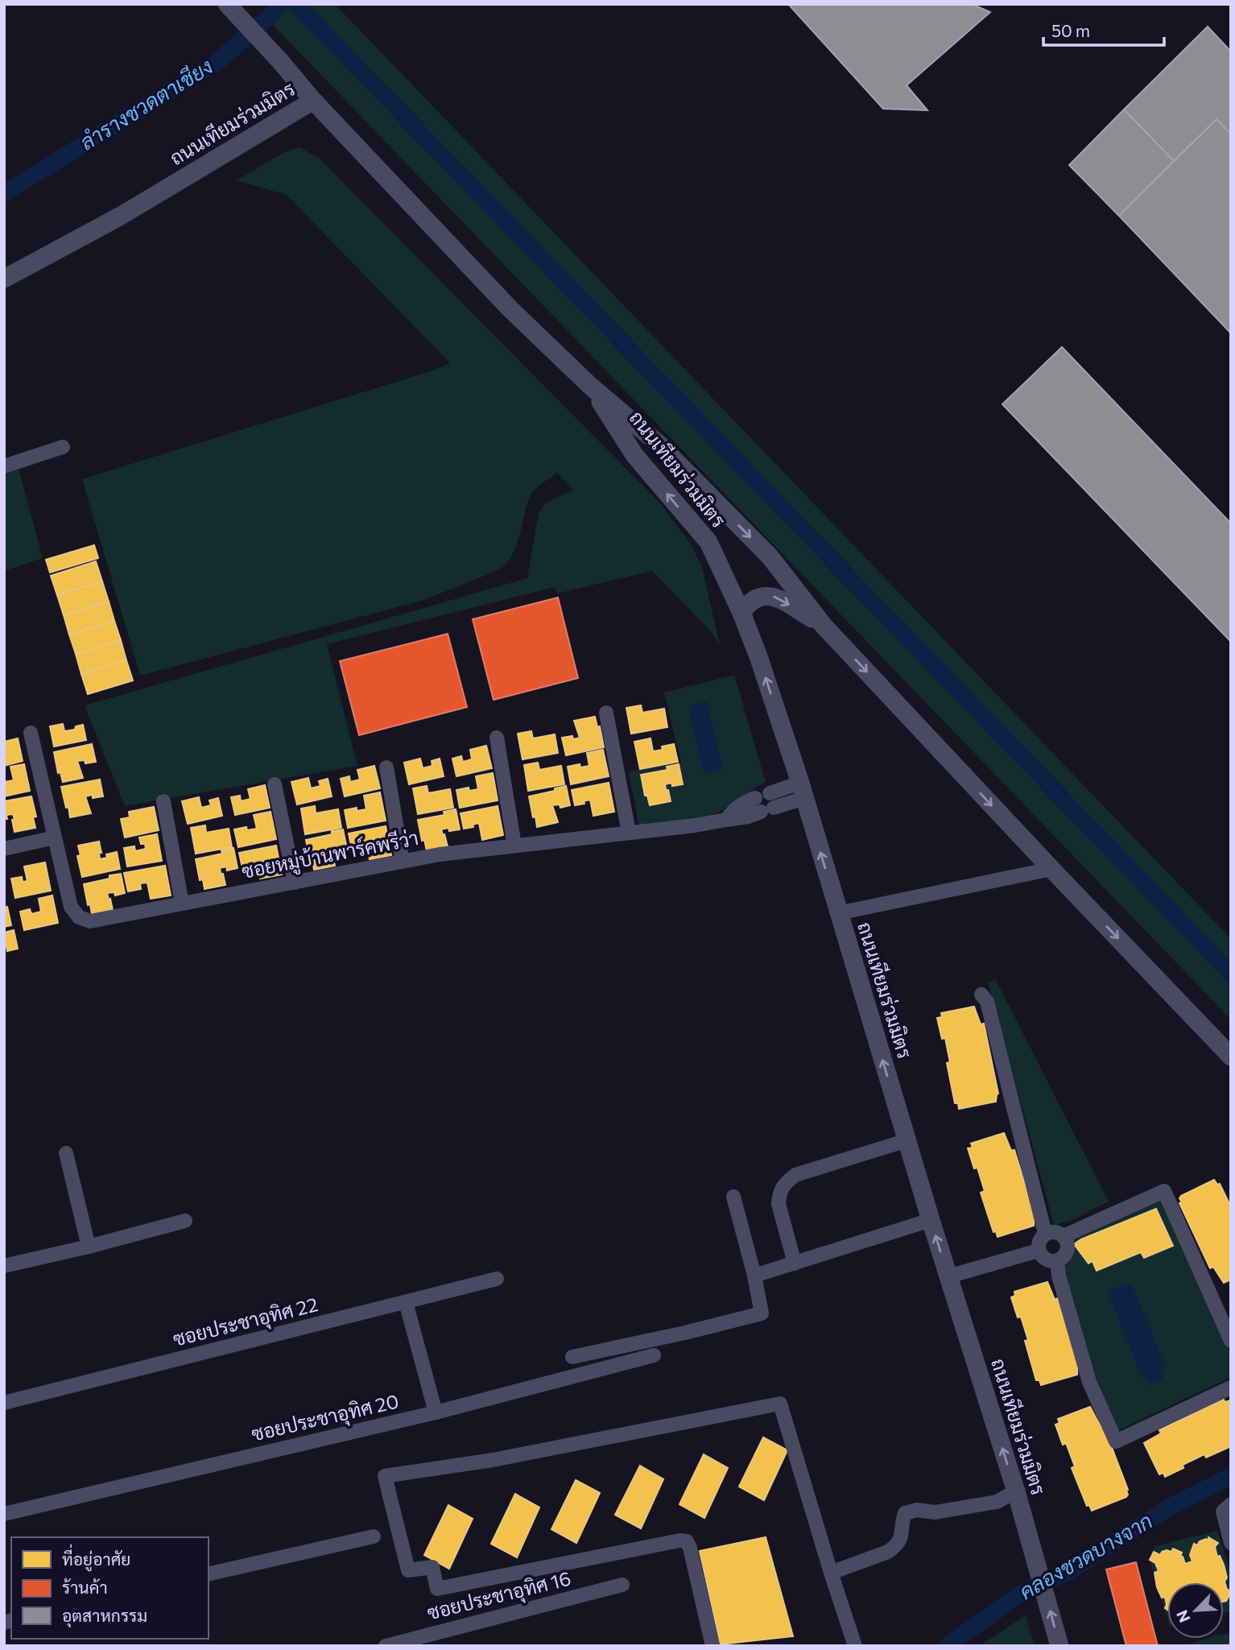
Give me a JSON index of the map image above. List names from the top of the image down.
{
  "streets": {
    "street": [
      "ถนนเทียมร่วมมิตร",
      "ซอยหมู่บ้านพาร์คพรีว่า",
      "ซอยประชาอุทิศ 22",
      "ซอยประชาอุทิศ 20",
      "ซอยประชาอุทิศ 16"
    ]
  },
  "crossings": [
    ["ถนนเทียมร่วมมิตร", "ซอยหมู่บ้านพาร์คพรีว่า"]
  ],
  "water": ["ลำรางชวดตาเชียง", "คลองชวดบางจาก"],
  "legend": ["ที่อยู่อาศัย", "ร้านค้า", "อุตสาหกรรม"],
  "scale_bar": "50 m",
  "north": "bottom left"
}
